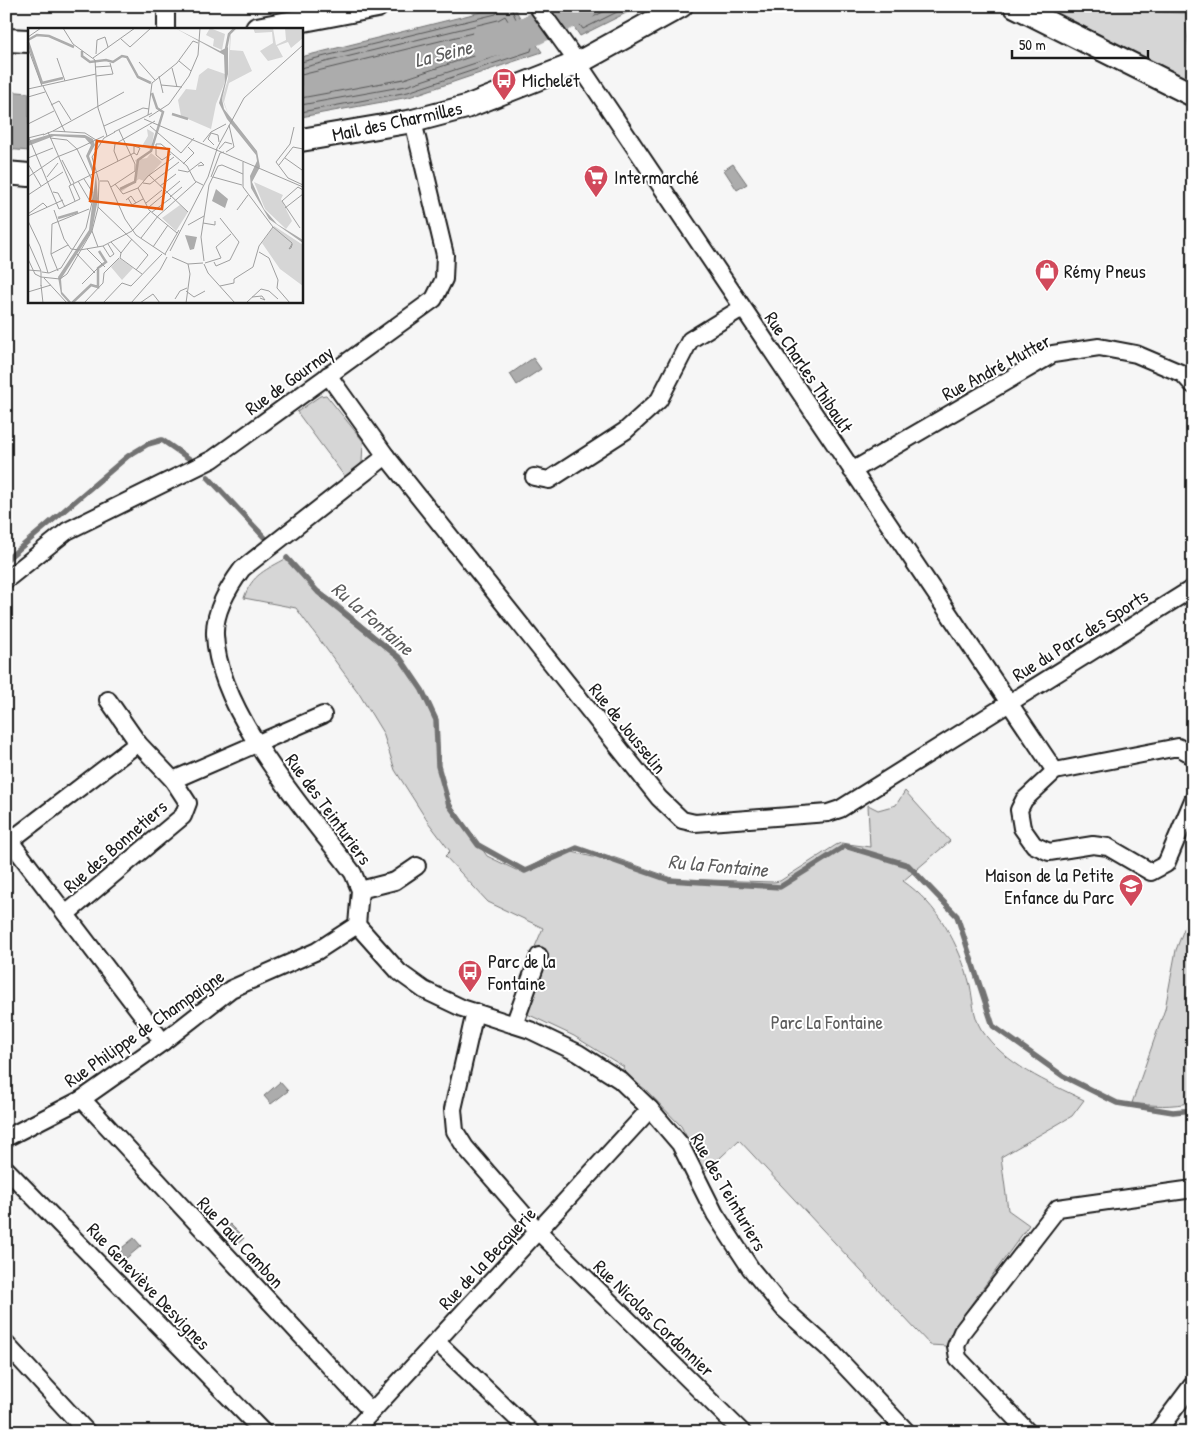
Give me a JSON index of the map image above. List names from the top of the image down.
{
  "streets": {
    "main road": ["Mail des Charmilles"],
    "street": [
      "Rue André Mutter",
      "Rue Charles Thibault",
      "Rue de Gournay",
      "Rue du Parc des Sports",
      "Rue de Jousselin",
      "Rue des Teinturiers",
      "Rue des Bonnetiers",
      "Rue Philippe de Champaigne",
      "Rue Paul Cambon",
      "Rue de la Becquerie",
      "Rue Geneviève Desvignes",
      "Rue Nicolas Cordonnier"
    ]
  },
  "crossings": [
    ["Mail des Charmilles", "Rue Charles Thibault"],
    ["Mail des Charmilles", "Rue de Gournay"],
    ["Rue André Mutter", "Rue Charles Thibault"],
    ["Rue Charles Thibault", "Rue du Parc des Sports"],
    ["Rue Charles Thibault", "Rue de Jousselin"],
    ["Rue de Gournay", "Rue de Jousselin"],
    ["Rue du Parc des Sports", "Rue de Jousselin"],
    ["Rue de Jousselin", "Rue des Teinturiers"],
    ["Rue des Teinturiers", "Rue des Bonnetiers"],
    ["Rue des Teinturiers", "Rue Philippe de Champaigne"],
    ["Rue des Teinturiers", "Rue de la Becquerie"],
    ["Rue des Teinturiers", "Rue Nicolas Cordonnier"],
    ["Rue des Bonnetiers", "Rue Philippe de Champaigne"],
    ["Rue Philippe de Champaigne", "Rue Paul Cambon"],
    ["Rue Paul Cambon", "Rue de la Becquerie"],
    ["Rue de la Becquerie", "Rue Nicolas Cordonnier"]
  ],
  "water": ["La Seine", "Ru la Fontaine"],
  "parks": ["Parc La Fontaine"],
  "places": {
    "bus stop": ["Michelet", "Parc de la Fontaine"],
    "supermarket": ["Intermarché"],
    "shop": ["Rémy Pneus"],
    "school or university": ["Maison de la Petite Enfance du Parc"]
  },
  "scale_bar": "50 m"
}
